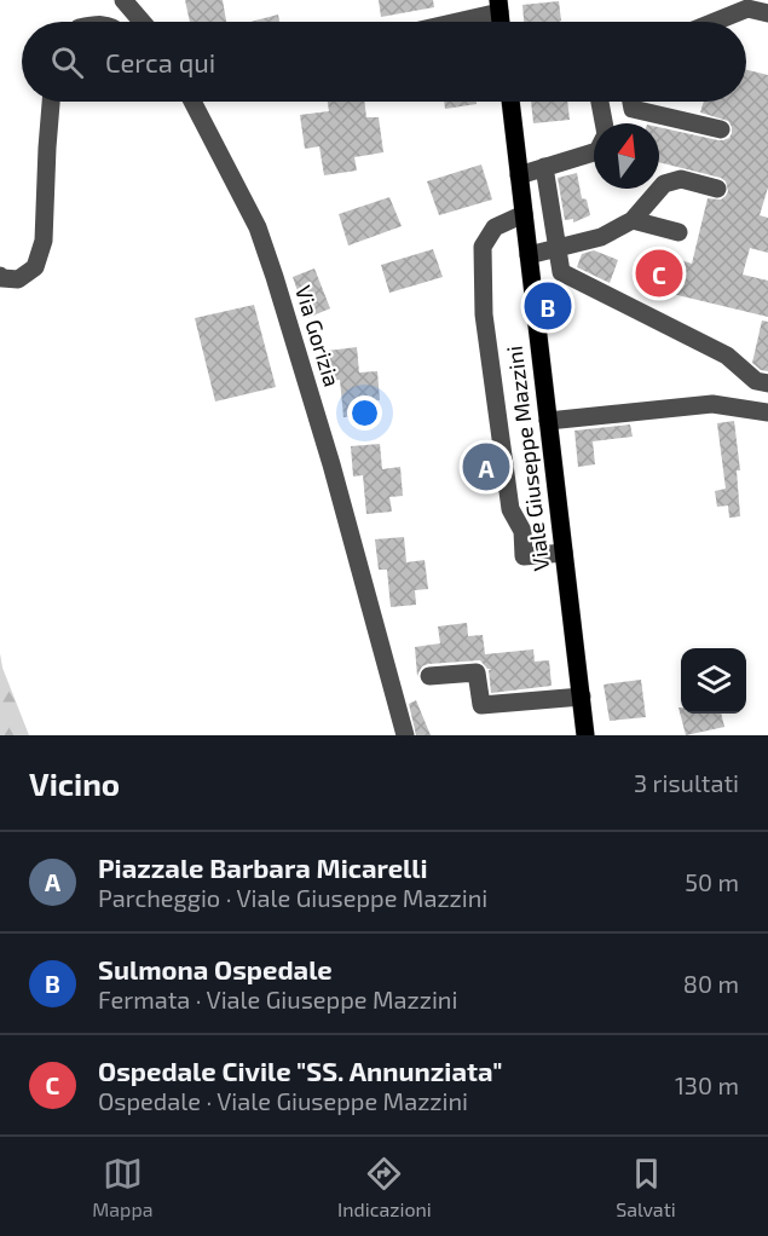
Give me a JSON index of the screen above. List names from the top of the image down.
{
  "streets": {
    "main road": ["Viale Giuseppe Mazzini"],
    "street": ["Via Gorizia"]
  },
  "north": "top",
  "page": {
    "search": "Cerca qui",
    "pins": ["C", "B", "A"],
    "heading": ["Vicino", "3 risultati"],
    "list": [
      {
        "mark": "A",
        "name": "Piazzale Barbara Micarelli",
        "note": "Parcheggio · Viale Giuseppe Mazzini",
        "value": "50 m"
      },
      {
        "mark": "B",
        "name": "Sulmona Ospedale",
        "note": "Fermata · Viale Giuseppe Mazzini",
        "value": "80 m"
      },
      {
        "mark": "C",
        "name": "Ospedale Civile \"SS. Annunziata\"",
        "note": "Ospedale · Viale Giuseppe Mazzini",
        "value": "130 m"
      }
    ],
    "nav": ["Mappa", "Indicazioni", "Salvati"]
  }
}
